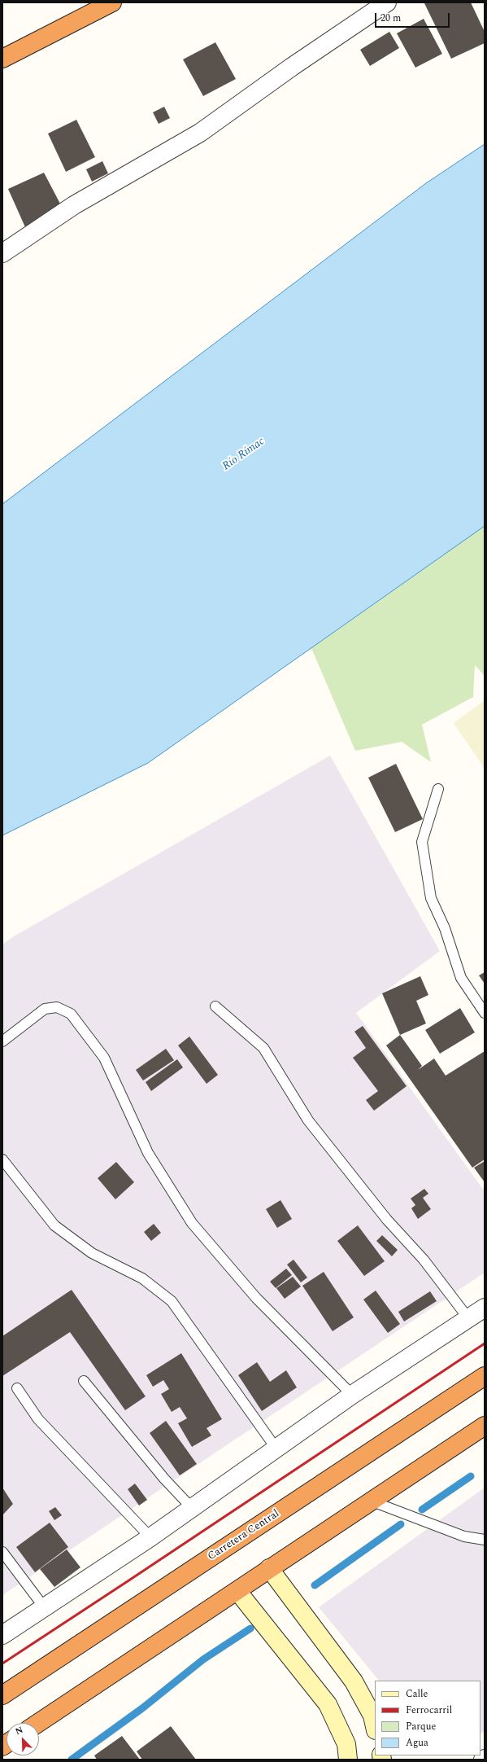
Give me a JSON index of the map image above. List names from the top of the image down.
{
  "streets": {
    "highway": ["Carretera Central"]
  },
  "water": ["Río Rímac"],
  "legend": [
    "Calle",
    "Ferrocarril",
    "Parque",
    "Agua"
  ],
  "scale_bar": "20 m",
  "north": "top left"
}
